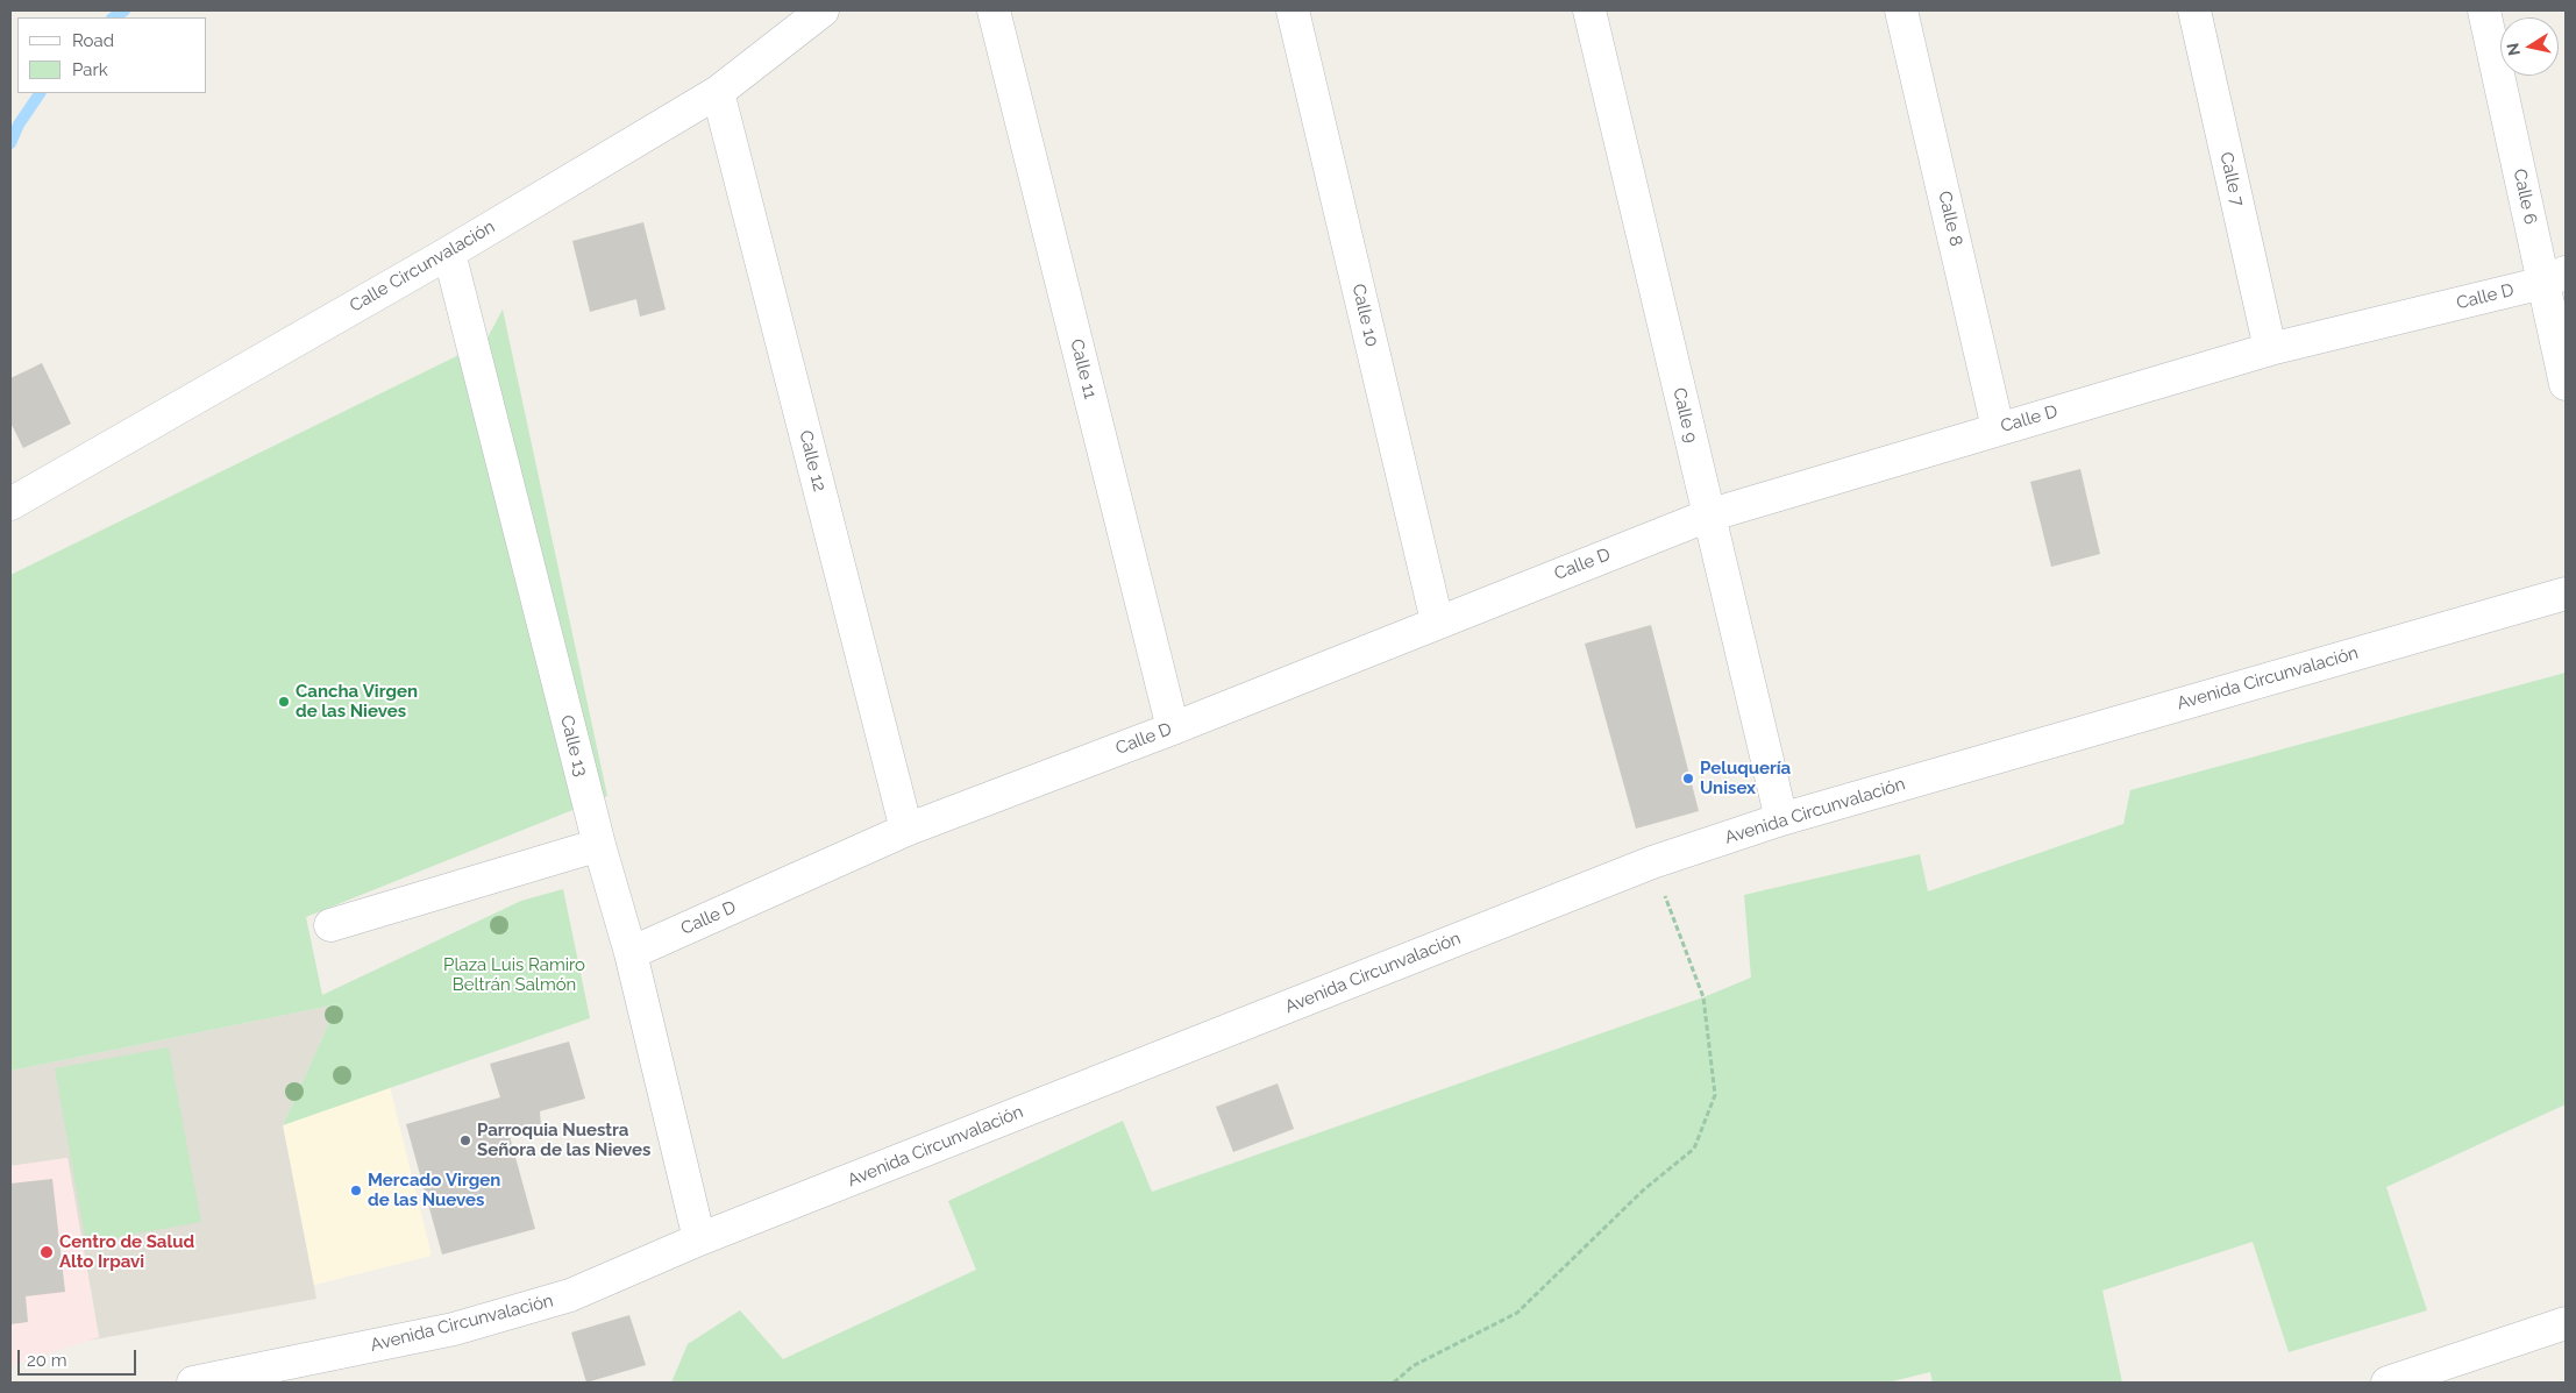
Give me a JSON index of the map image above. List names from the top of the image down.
{
  "streets": {
    "street": [
      "Calle 7",
      "Calle 6",
      "Calle 8",
      "Calle Circunvalación",
      "Calle D",
      "Calle 10",
      "Calle 11",
      "Calle 9",
      "Calle 12",
      "Avenida Circunvalación",
      "Calle 13"
    ]
  },
  "crossings": [
    ["Calle 7", "Calle D"],
    ["Calle 6", "Calle D"],
    ["Calle 8", "Calle D"],
    ["Calle Circunvalación", "Calle 12"],
    ["Calle Circunvalación", "Calle 13"],
    ["Calle D", "Calle 10"],
    ["Calle D", "Calle 11"],
    ["Calle D", "Calle 9"],
    ["Calle D", "Calle 12"],
    ["Calle D", "Calle 13"],
    ["Calle 9", "Avenida Circunvalación"],
    ["Avenida Circunvalación", "Calle 13"]
  ],
  "parks": ["Plaza Luis Ramiro Beltrán Salmón"],
  "places": [
    "Cancha Virgen de las Nieves",
    "Peluquería Unisex",
    "Parroquia Nuestra Señora de las Nieves",
    "Mercado Virgen de las Nueves",
    "Centro de Salud Alto Irpavi"
  ],
  "legend": ["Road", "Park"],
  "scale_bar": "20 m",
  "north": "left"
}
